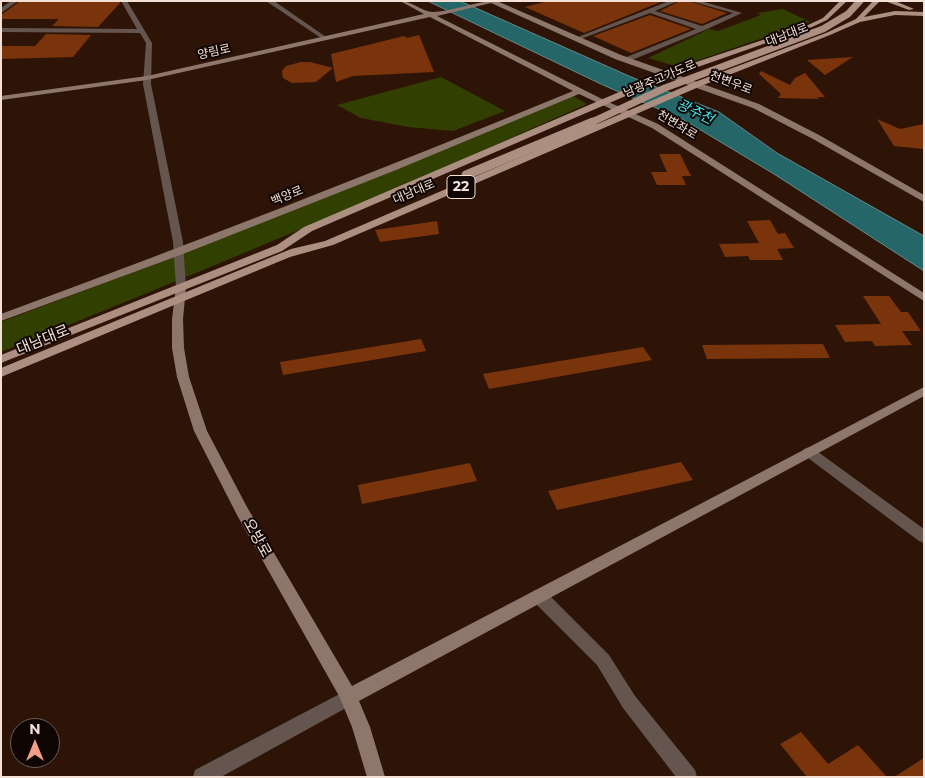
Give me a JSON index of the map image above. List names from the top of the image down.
{
  "streets": {
    "main road": ["대남대로", "남광주고가도로", "22"],
    "street": [
      "양림로",
      "천변우로",
      "천변좌로",
      "백양로",
      "오방로"
    ]
  },
  "crossings": [
    ["대남대로", "남광주고가도로"],
    ["대남대로", "천변우로"],
    ["대남대로", "천변좌로"],
    ["대남대로", "22"],
    ["대남대로", "오방로"],
    ["양림로", "천변우로"],
    ["양림로", "천변좌로"],
    ["천변우로", "22"],
    ["천변좌로", "22"],
    ["천변좌로", "백양로"]
  ],
  "water": ["광주천"],
  "north": "top"
}
